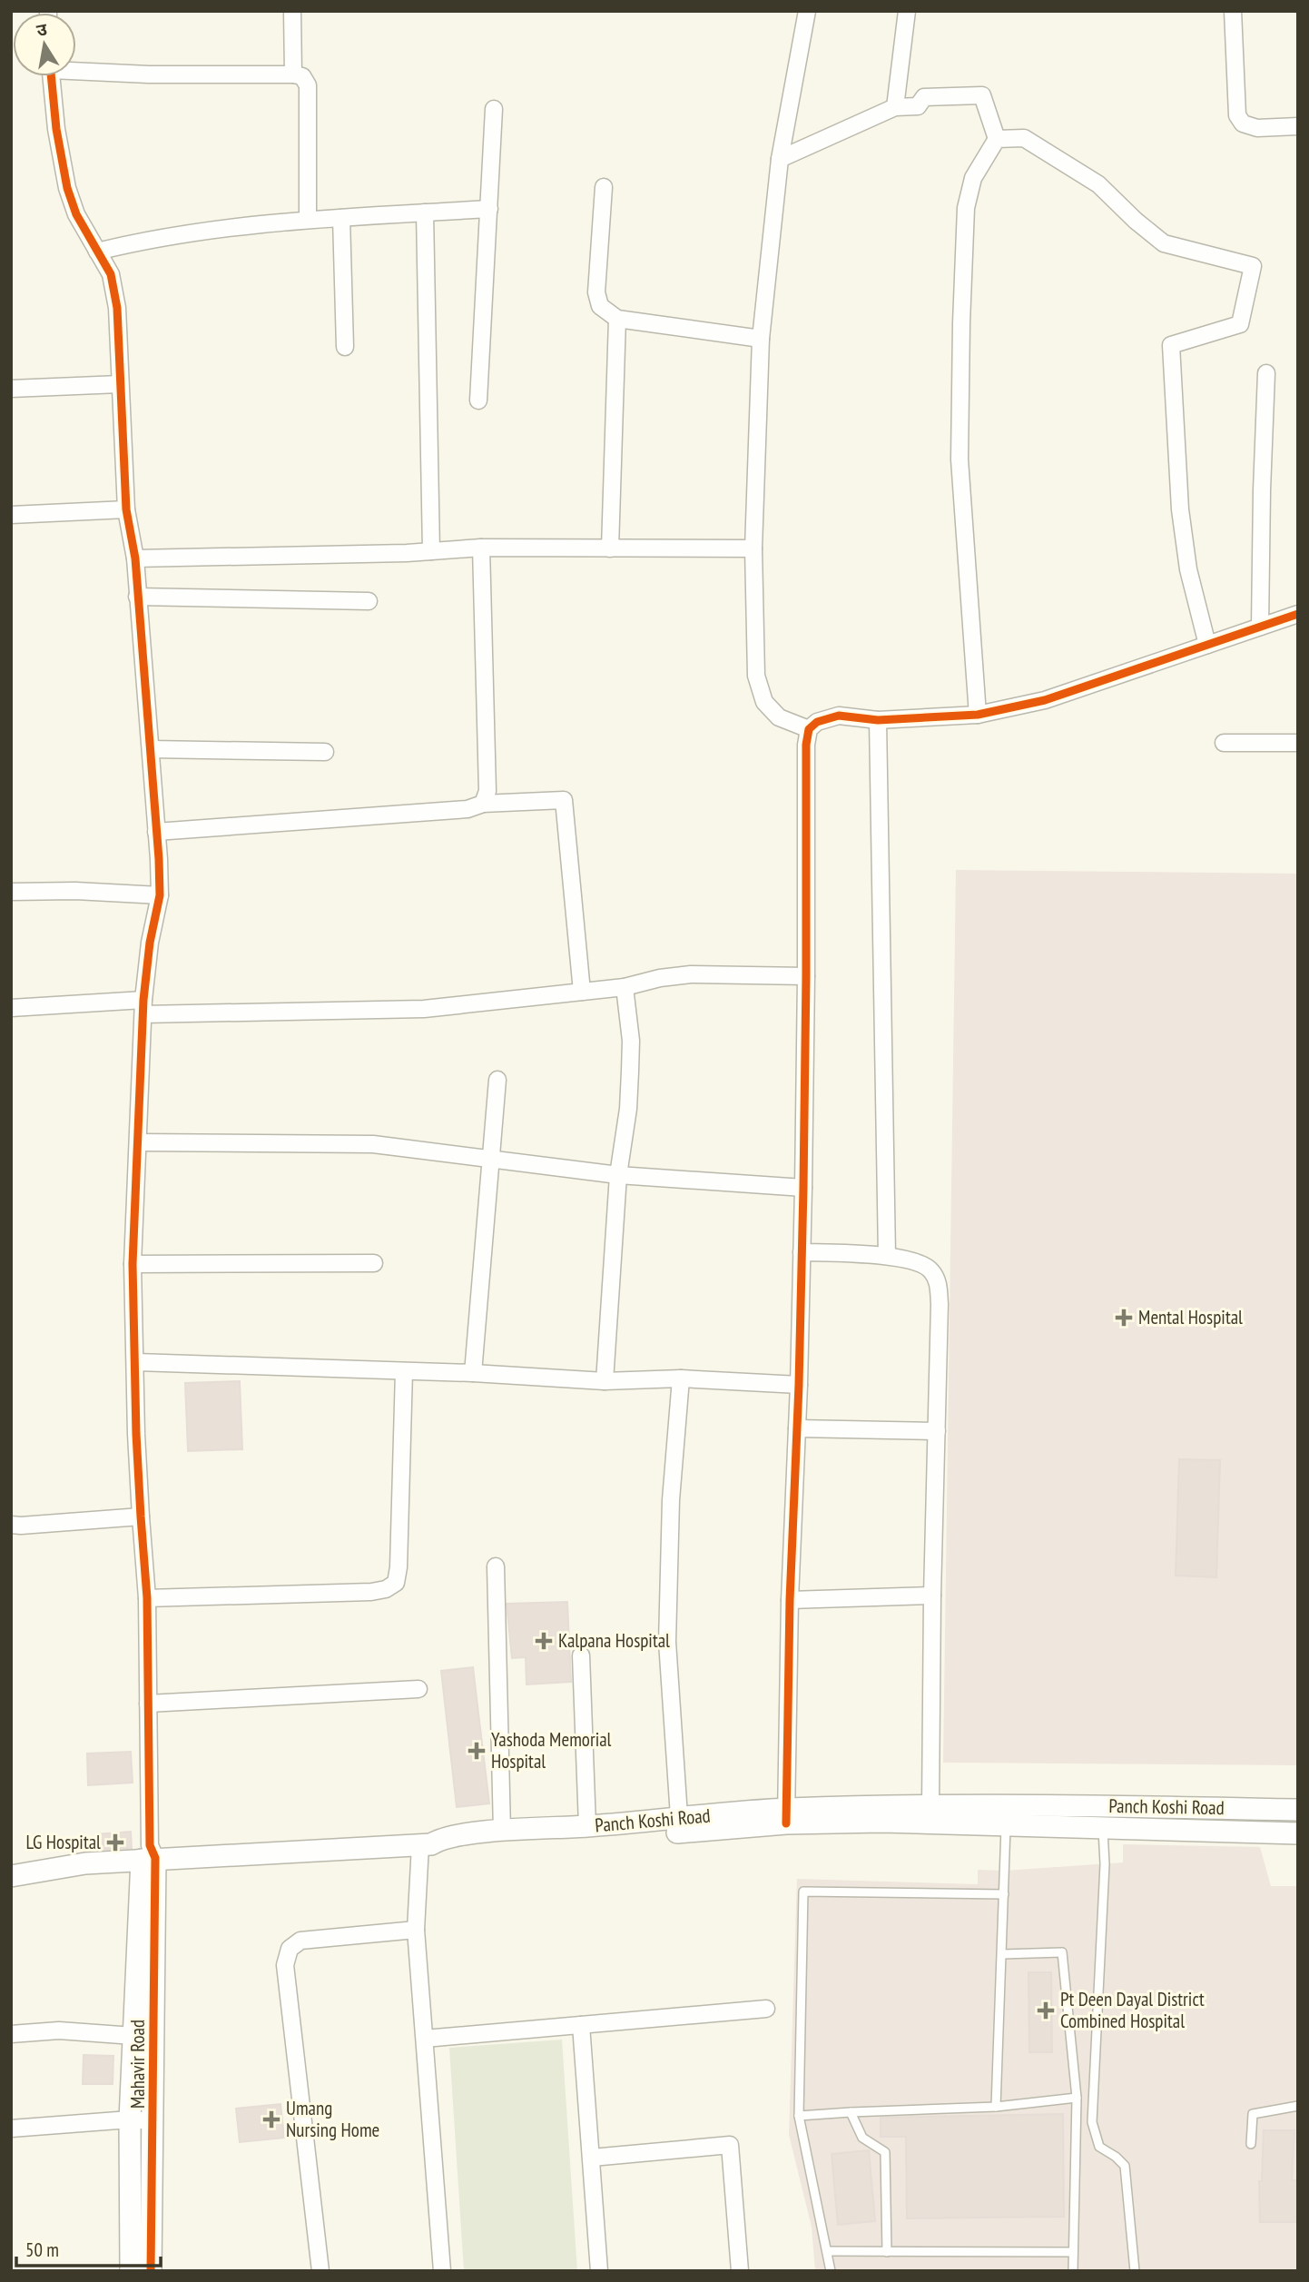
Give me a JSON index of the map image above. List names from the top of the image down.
{
  "streets": {
    "street": ["Panch Koshi Road", "Mahavir Road"]
  },
  "crossings": [
    ["Panch Koshi Road", "Mahavir Road"]
  ],
  "places": {
    "health": [
      "Mental Hospital",
      "Kalpana Hospital",
      "Yashoda Memorial Hospital",
      "LG Hospital",
      "Pt Deen Dayal District Combined Hospital",
      "Umang Nursing Home"
    ]
  },
  "scale_bar": "50 m",
  "north": "top"
}
